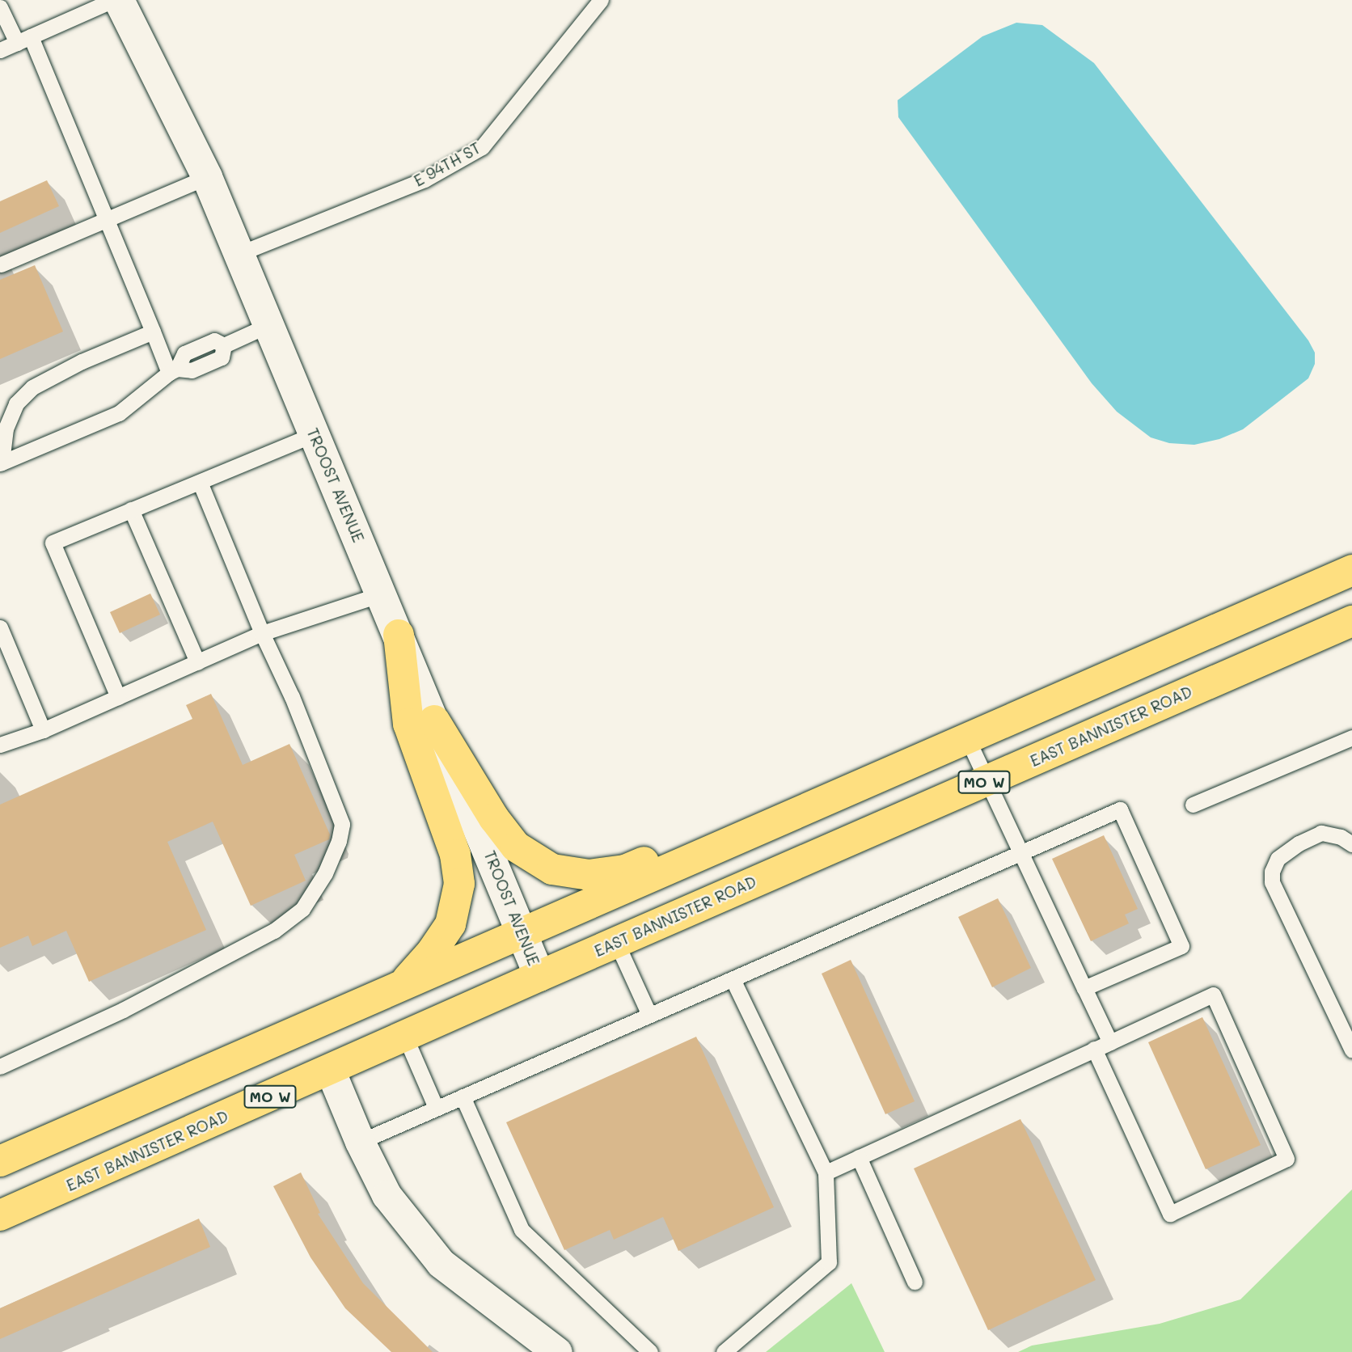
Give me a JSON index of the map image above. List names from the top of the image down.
{
  "streets": {
    "main road": ["TROOST AVENUE", "EAST BANNISTER ROAD", "MO W"],
    "lane": ["E 94TH ST"]
  },
  "crossings": [
    ["E 94TH ST", "TROOST AVENUE"],
    ["TROOST AVENUE", "EAST BANNISTER ROAD"]
  ]
}
